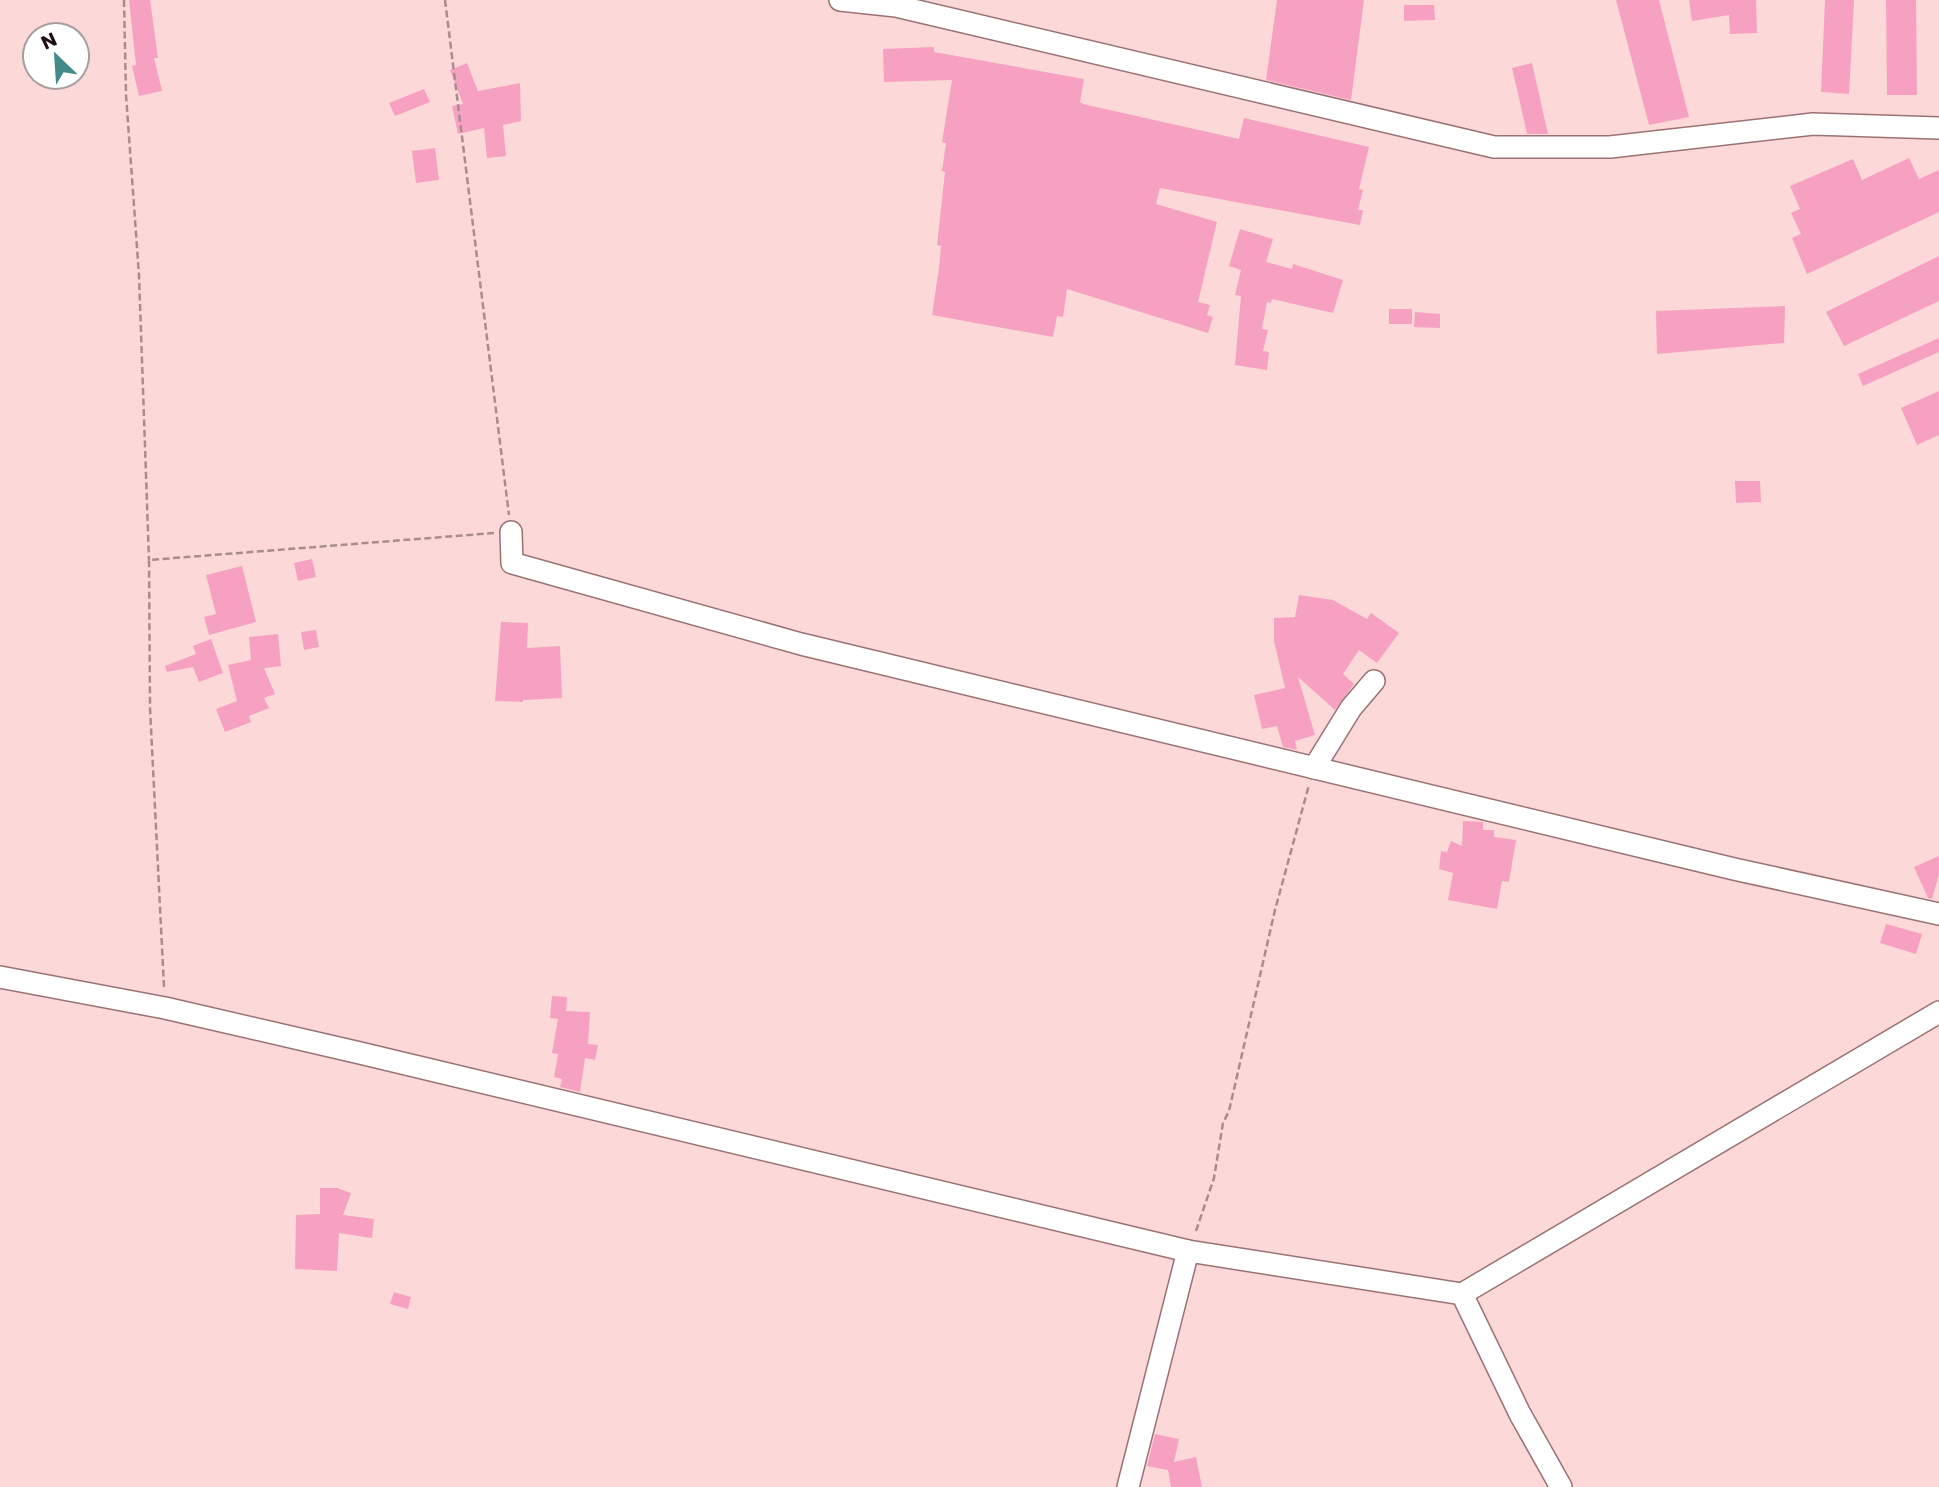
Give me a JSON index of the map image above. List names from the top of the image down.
{
  "north": "top left"
}
